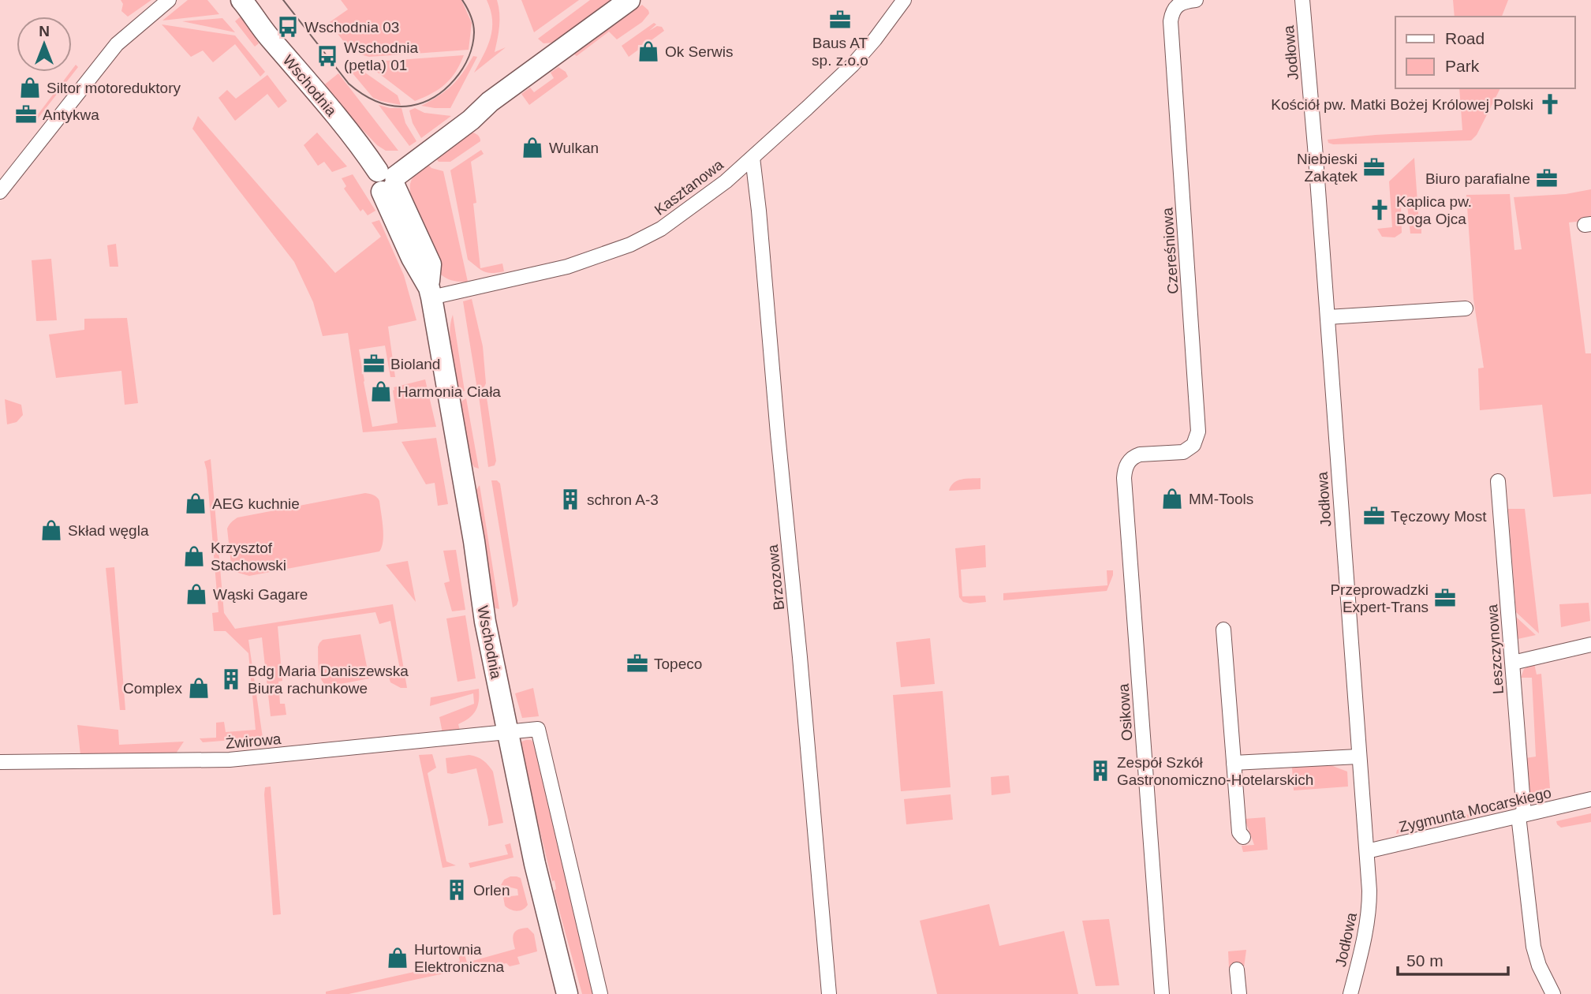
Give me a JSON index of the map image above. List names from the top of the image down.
{
  "streets": {
    "street": [
      "Jodłowa",
      "Wschodnia",
      "Kasztanowa",
      "Czereśniowa",
      "Brzozowa",
      "Leszczynowa",
      "Osikowa",
      "Żwirowa",
      "Zygmunta Mocarskiego"
    ]
  },
  "crossings": [
    ["Jodłowa", "Zygmunta Mocarskiego"],
    ["Wschodnia", "Kasztanowa"],
    ["Wschodnia", "Żwirowa"],
    ["Kasztanowa", "Brzozowa"],
    ["Czereśniowa", "Osikowa"],
    ["Leszczynowa", "Zygmunta Mocarskiego"]
  ],
  "places": {
    "office": [
      "Baus AT sp. z.o.o",
      "Antykwa",
      "Niebieski Zakątek",
      "Biuro parafialne",
      "Bioland",
      "Tęczowy Most",
      "Przeprowadzki Expert-Trans",
      "Topeco"
    ],
    "bus stop": ["Wschodnia 03", "Wschodnia (pętla) 01"],
    "shop": [
      "Ok Serwis",
      "Siltor motoreduktory",
      "Wulkan",
      "Harmonia Ciała",
      "MM-Tools",
      "AEG kuchnie",
      "Skład węgla",
      "Krzysztof Stachowski",
      "Wąski Gagare",
      "Complex",
      "Hurtownia Elektroniczna"
    ],
    "church": ["Kościół pw. Matki Bożej Królowej Polski", "Kaplica pw. Boga Ojca"],
    "building": [
      "schron A-3",
      "Bdg Maria Daniszewska Biura rachunkowe",
      "Zespół Szkół Gastronomiczno-Hotelarskich",
      "Orlen"
    ]
  },
  "legend": ["Road", "Park"],
  "scale_bar": "50 m",
  "north": "top"
}
